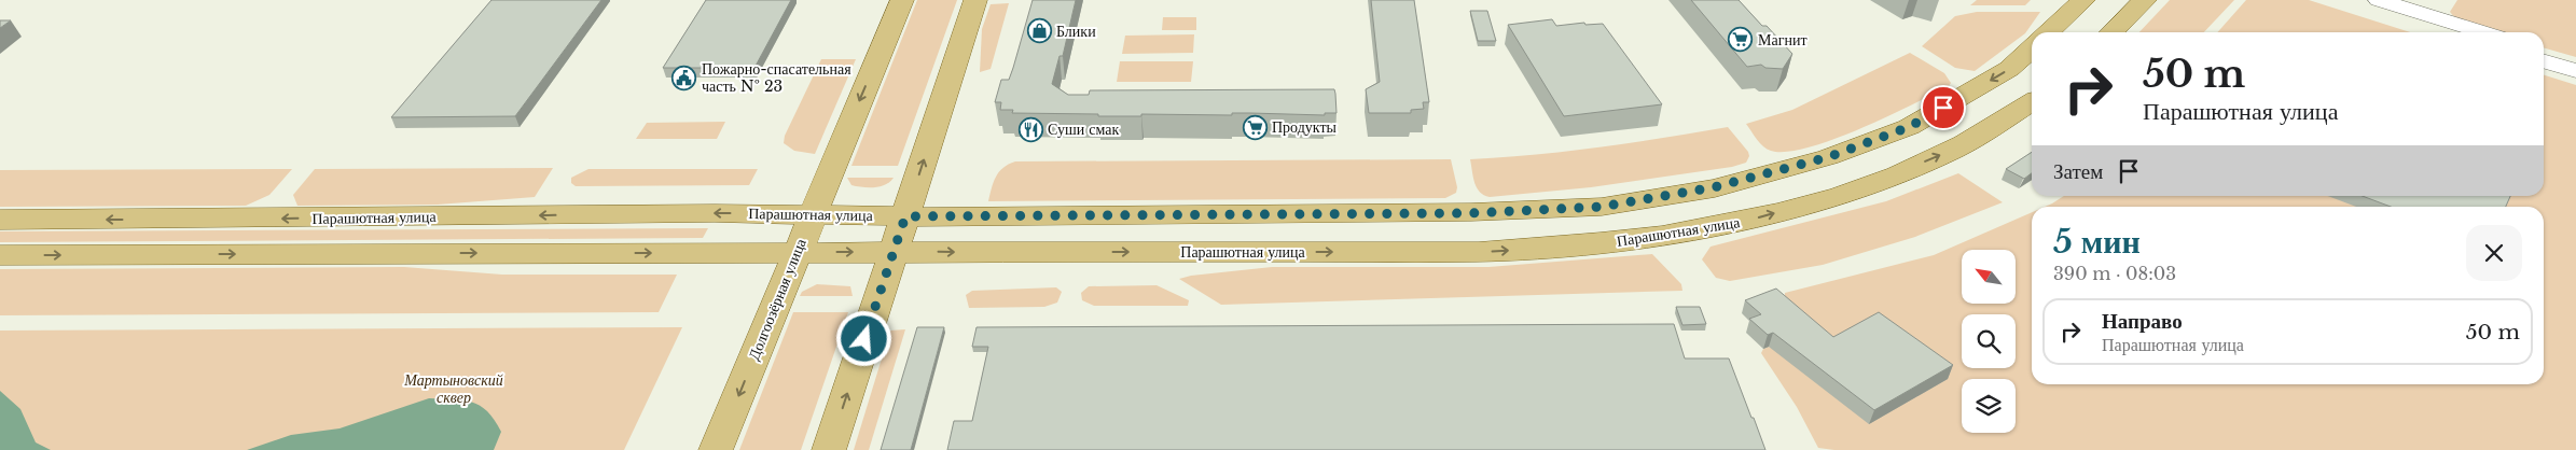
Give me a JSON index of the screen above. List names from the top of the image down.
{
  "streets": {
    "main road": ["Парашютная улица", "Долгоозёрная улица"]
  },
  "crossings": [
    ["Парашютная улица", "Долгоозёрная улица"]
  ],
  "parks": ["Мартыновский сквер"],
  "places": {
    "shop": ["Блики"],
    "supermarket": ["Магнит", "Продукты"],
    "public building": ["Пожарно-спасательная часть № 23"],
    "restaurant": ["Суши смак"]
  },
  "north": "top left",
  "page": {
    "turn": ["50 m", "Парашютная улица"],
    "then": "Затем",
    "heading": ["5 мин", "390 m · 08:03"],
    "list": [
      {
        "name": "Направо",
        "note": "Парашютная улица",
        "value": "50 m"
      }
    ]
  }
}
